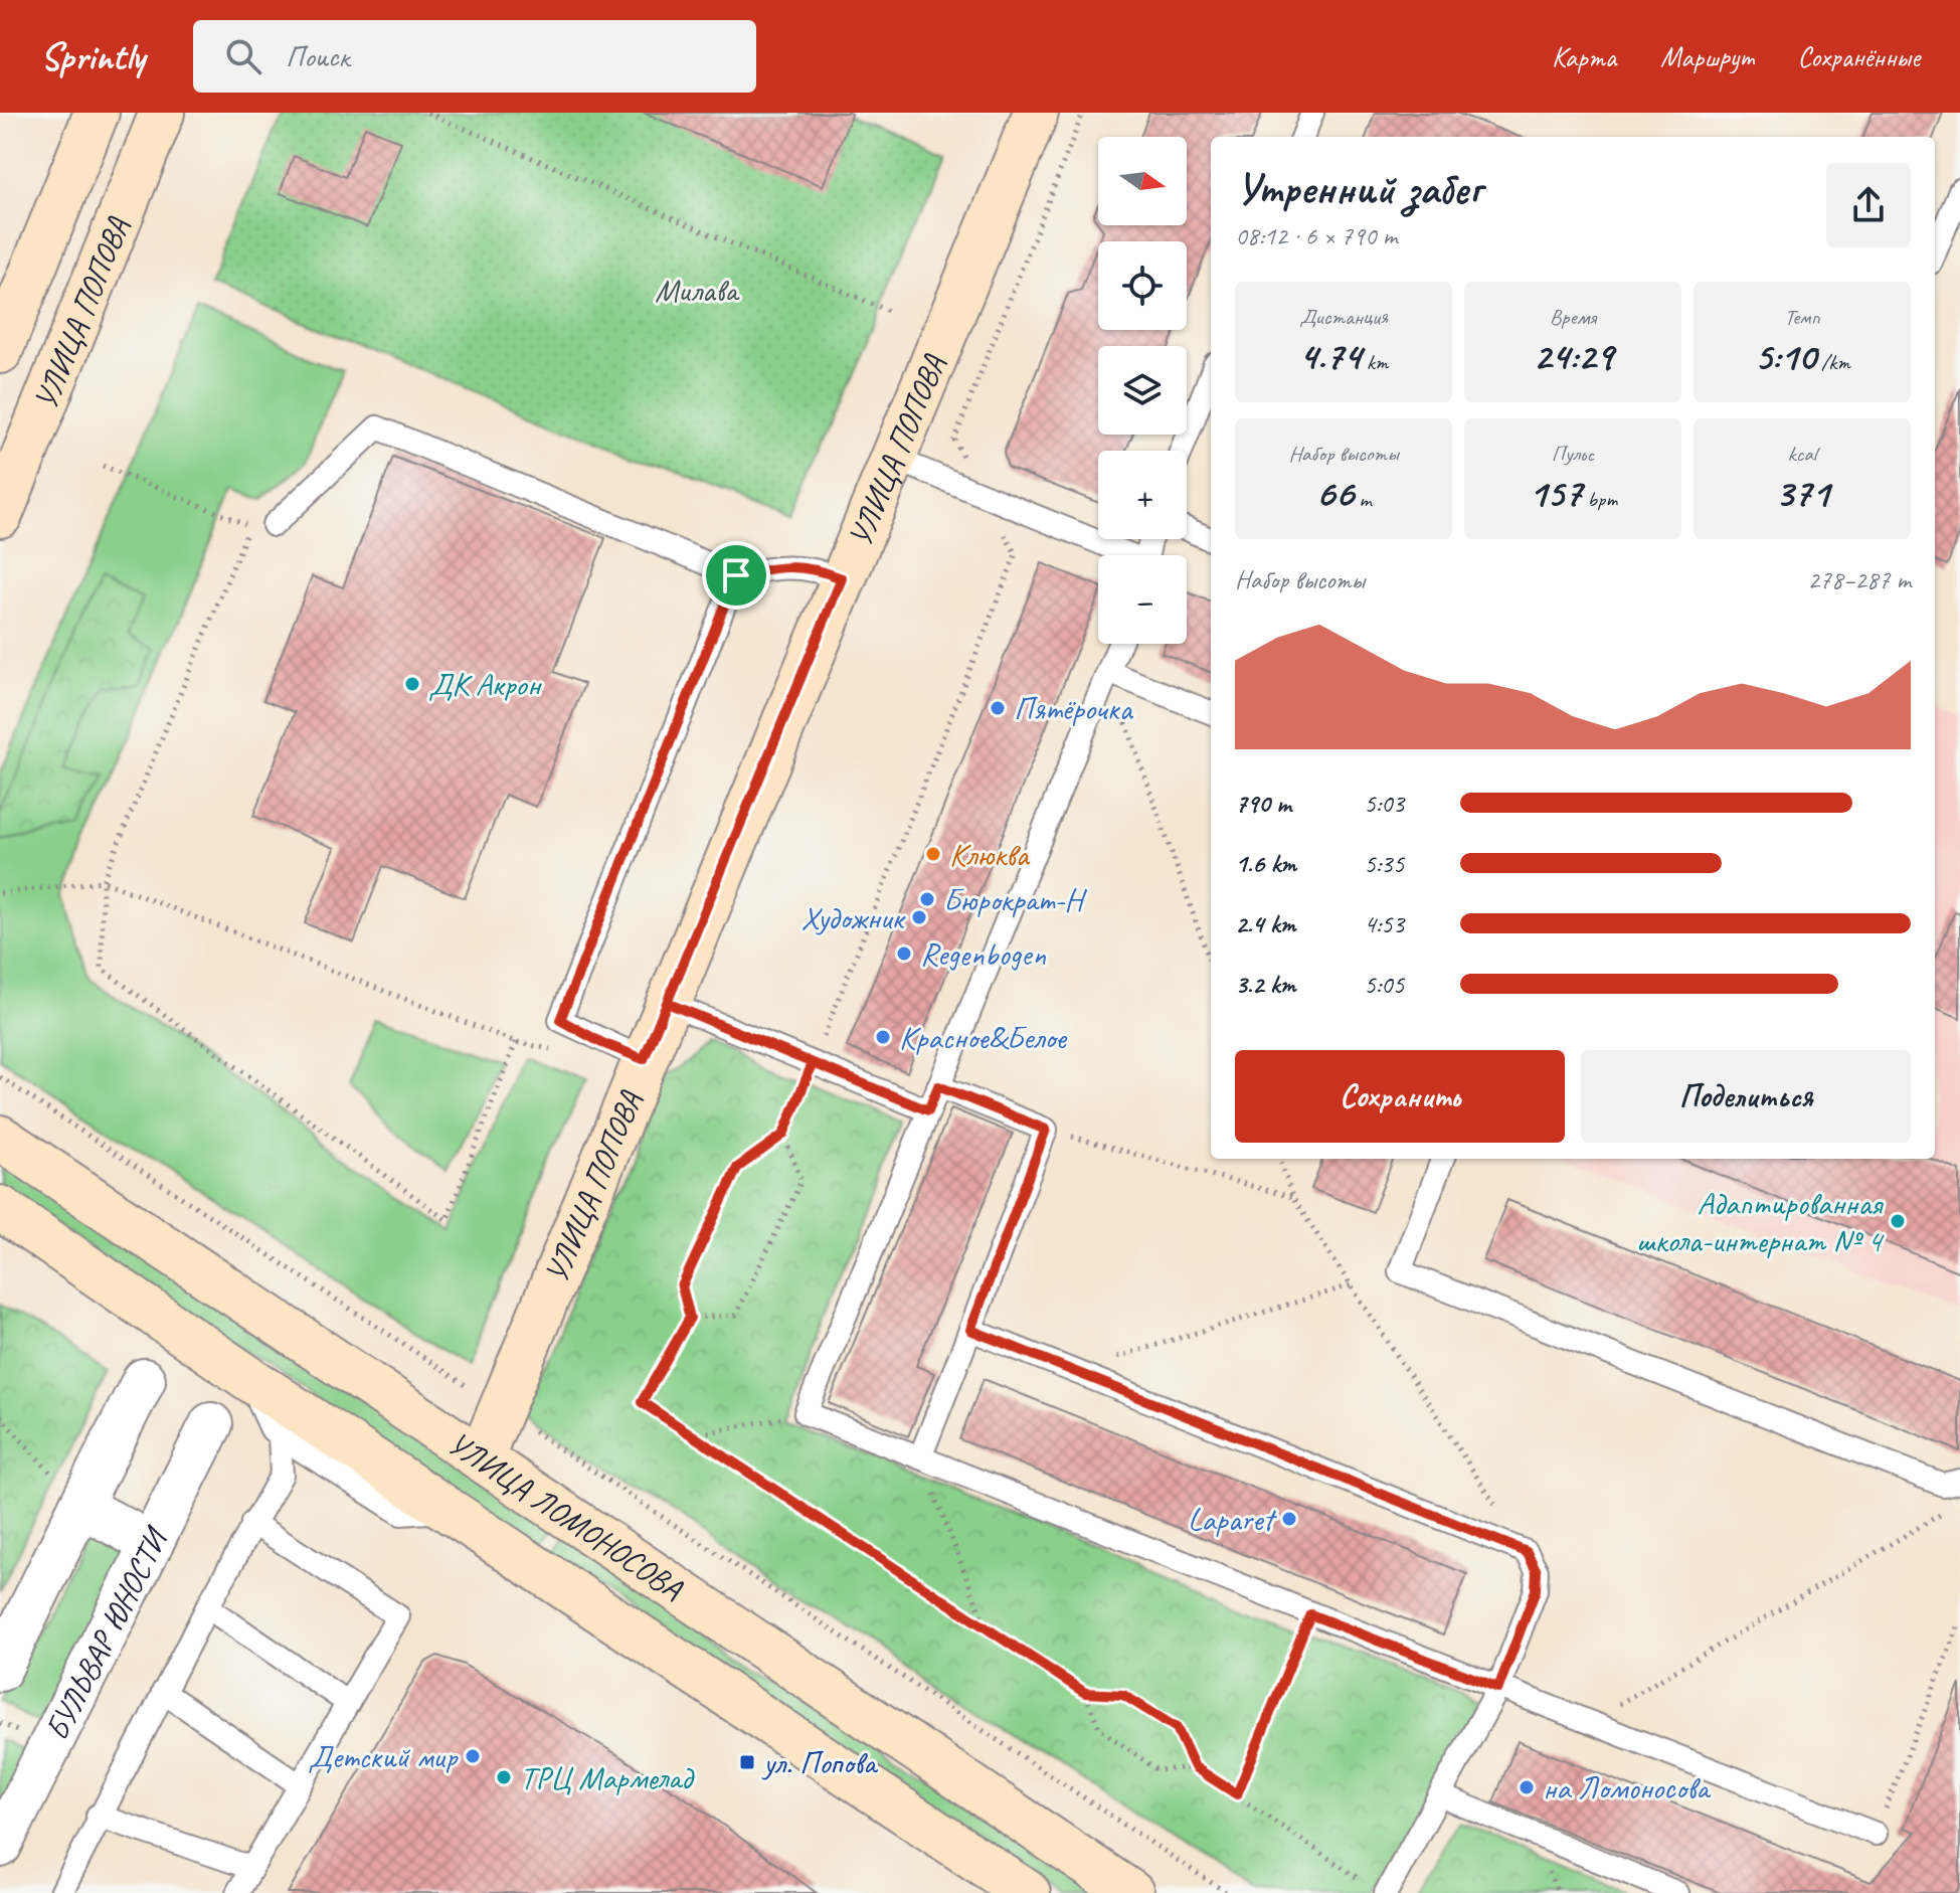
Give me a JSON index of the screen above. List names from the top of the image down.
{
  "streets": {
    "main road": ["УЛИЦА ПОПОВА", "УЛИЦА ЛОМОНОСОВА"],
    "street": ["БУЛЬВАР ЮНОСТИ"]
  },
  "crossings": [
    ["УЛИЦА ПОПОВА", "УЛИЦА ЛОМОНОСОВА"]
  ],
  "parks": ["Милава"],
  "places": {
    "other": [
      "ДК Акрон",
      "Пятёрочка",
      "Клюква",
      "Бюрократ-Н",
      "Художник",
      "Regenbogen",
      "Красное&Белое",
      "Адаптированная школа-интернат № 4",
      "Laparet",
      "Детский мир",
      "ТРЦ Мармелад",
      "на Ломоносова"
    ],
    "transit": ["ул. Попова"]
  },
  "north": "right",
  "page": {
    "header": "Sprintly",
    "search": "Поиск",
    "nav": ["Карта", "Маршрут", "Сохранённые"],
    "map_buttons": ["+", "−"],
    "heading": ["Утренний забег", "08:12 · 6 × 790 m"],
    "stats": [
      ["Дистанция", "4.74 km"],
      ["Время", "24:29"],
      ["Темп", "5:10 /km"],
      ["Набор высоты", "66 m"],
      ["Пульс", "157 bpm"],
      ["kcal", "371"]
    ],
    "chart": ["Набор высоты", "278–287 m"],
    "list": [
      {
        "name": "790 m",
        "note": "5:03"
      },
      {
        "name": "1.6 km",
        "note": "5:35"
      },
      {
        "name": "2.4 km",
        "note": "4:53"
      },
      {
        "name": "3.2 km",
        "note": "5:05"
      }
    ],
    "buttons": ["Сохранить", "Поделиться"]
  }
}
